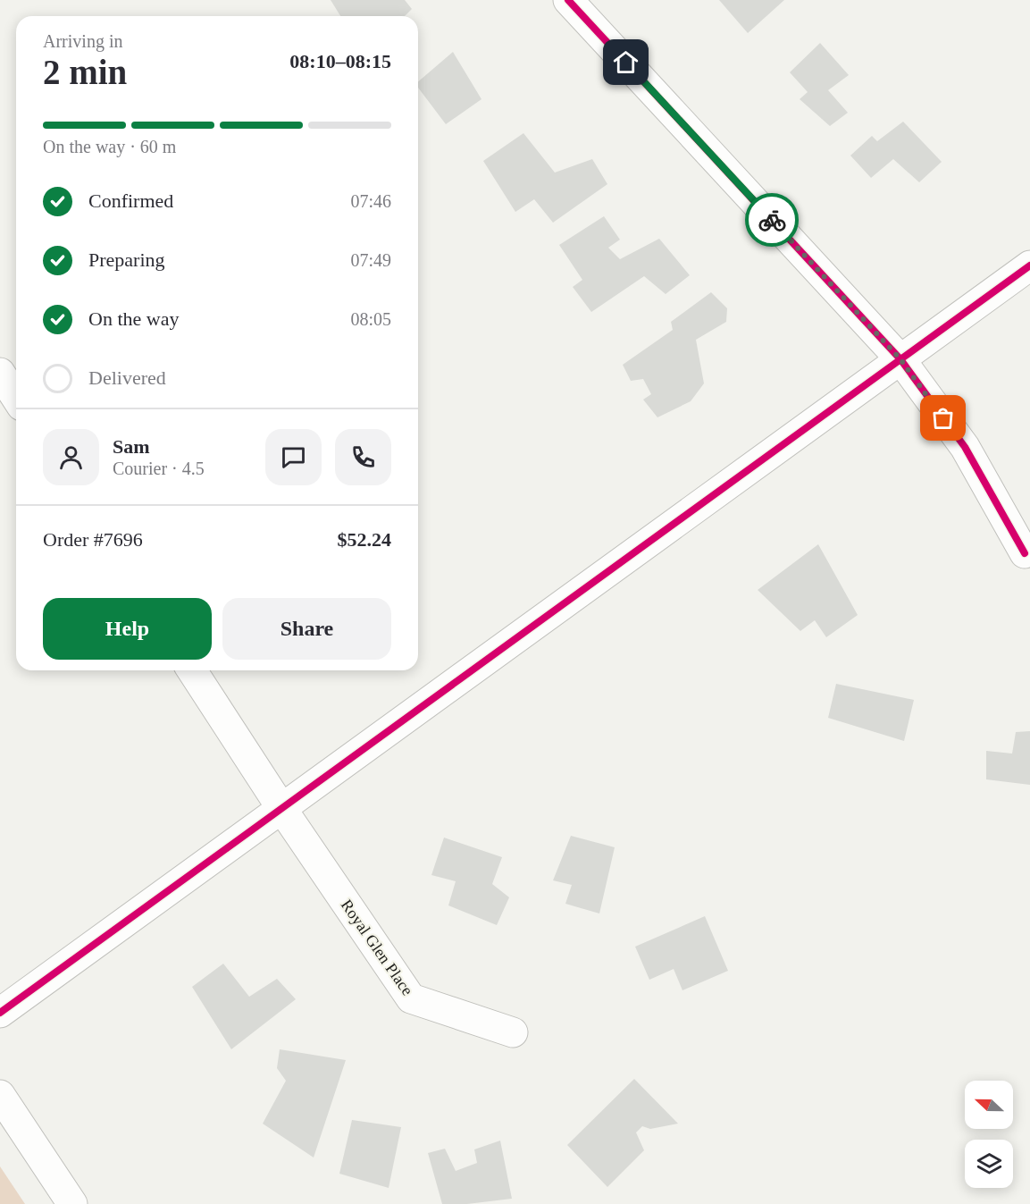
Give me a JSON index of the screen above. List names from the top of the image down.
{
  "streets": {
    "street": ["Royal Glen Place"]
  },
  "north": "left",
  "page": {
    "heading": ["2 min", "Arriving in", "08:10–08:15"],
    "panel": [
      "Sam",
      "Courier · 4.5",
      "Order #7696",
      "$52.24"
    ],
    "bar": "On the way · 60 m",
    "list": [
      ["Confirmed", "07:46"],
      ["Preparing", "07:49"],
      ["On the way", "08:05"],
      "Delivered"
    ],
    "buttons": ["Help", "Share"]
  }
}
